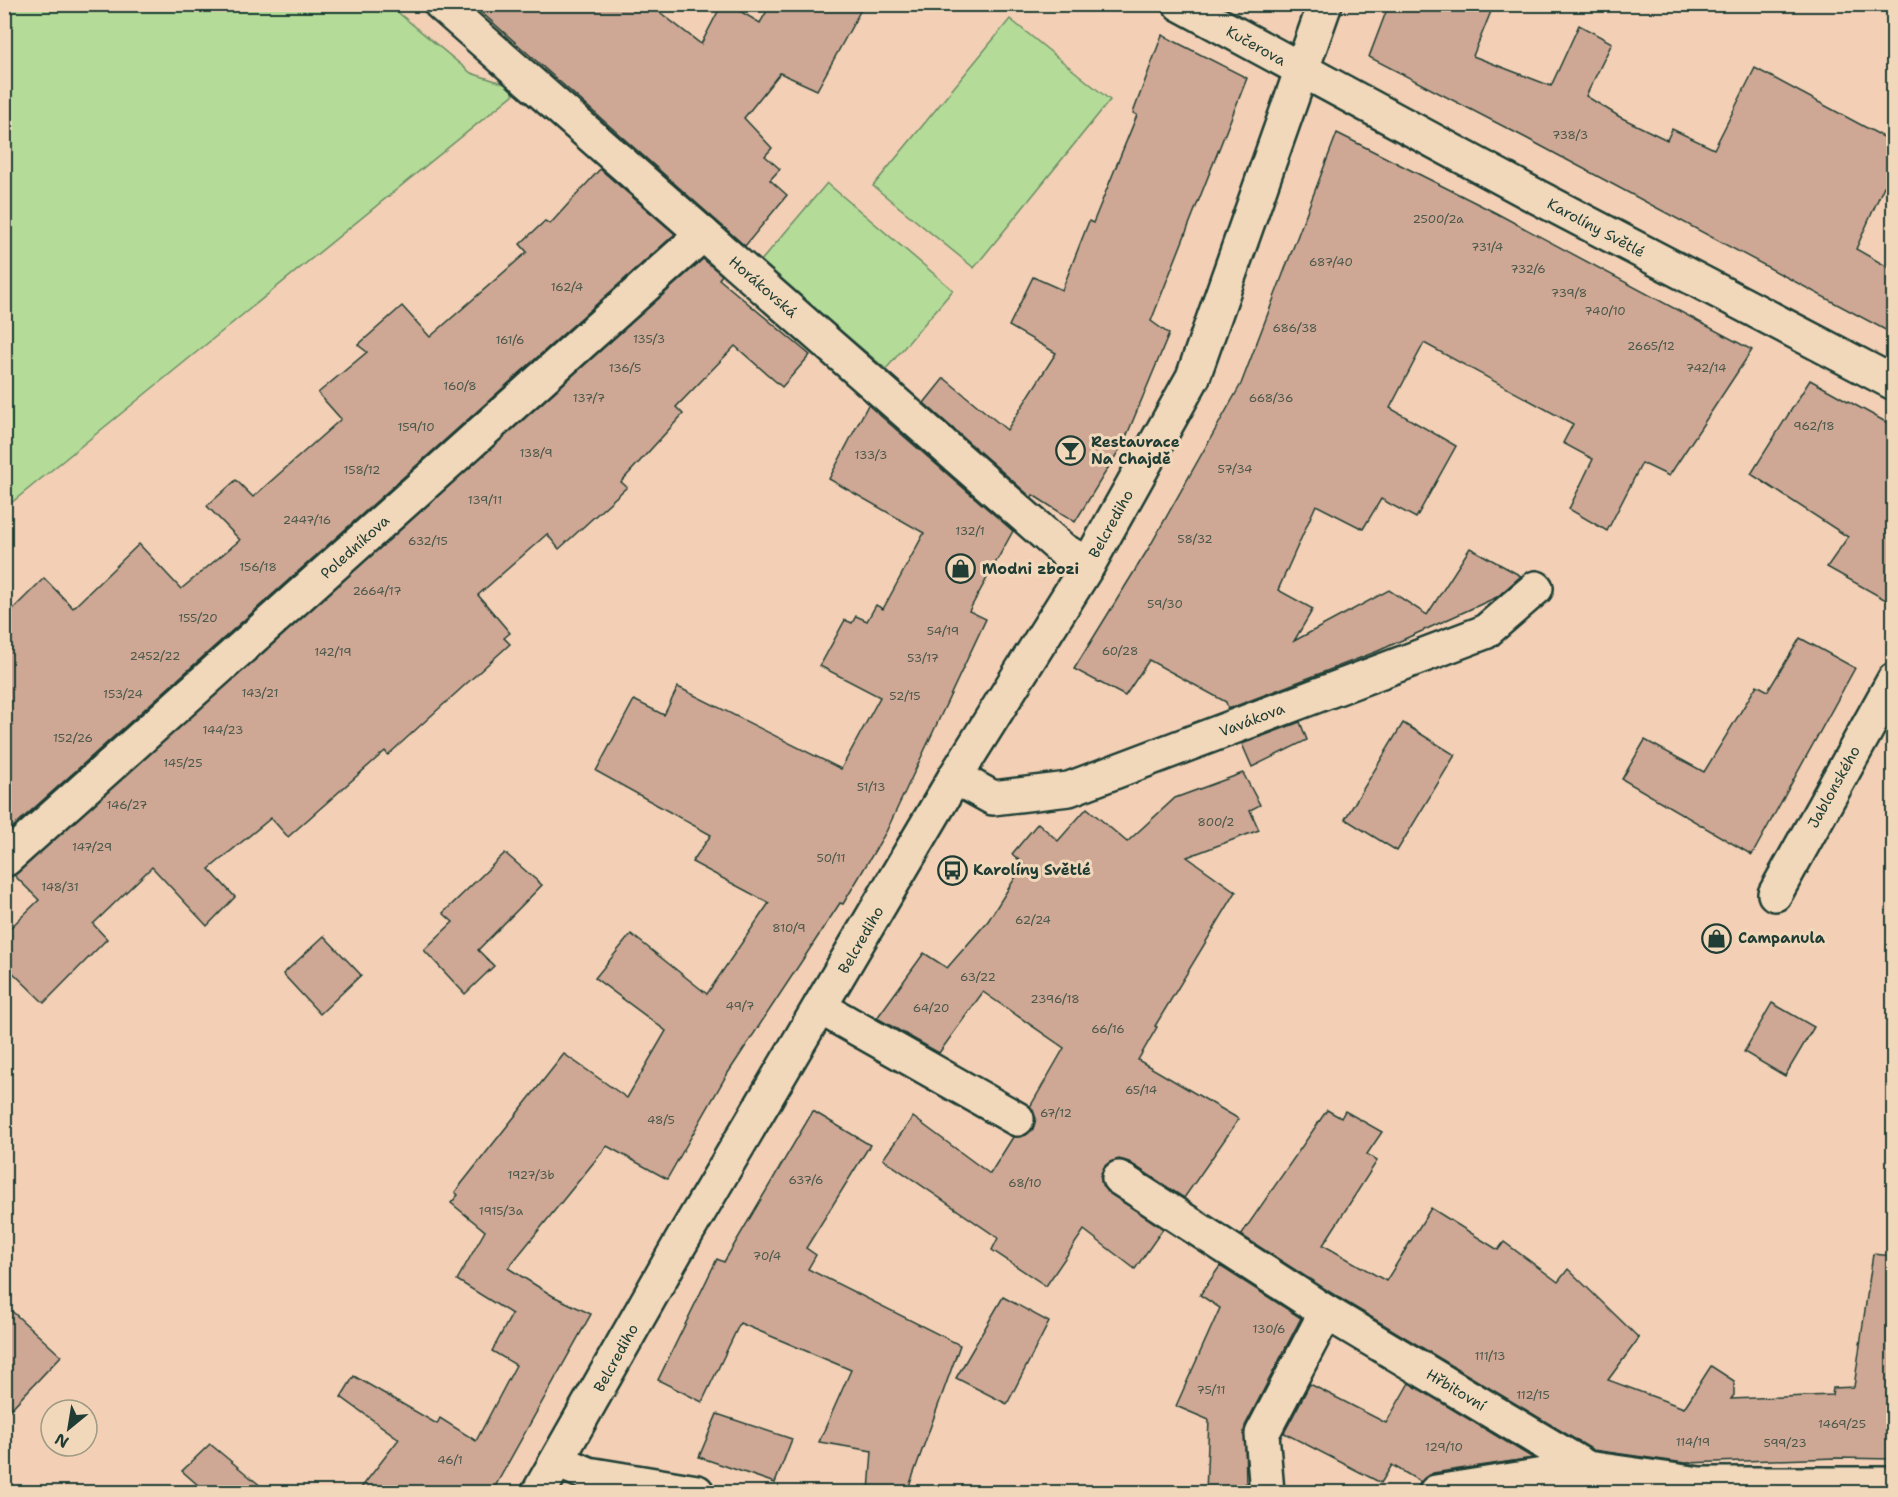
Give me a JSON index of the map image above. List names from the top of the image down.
{
  "streets": {
    "street": [
      "Kučerova",
      "Karolíny Světlé",
      "Horákovská",
      "Belcrediho",
      "Poledníkova",
      "Vavákova",
      "Jablonského",
      "Hřbitovní"
    ]
  },
  "crossings": [
    ["Kučerova", "Karolíny Světlé"],
    ["Kučerova", "Belcrediho"],
    ["Karolíny Světlé", "Belcrediho"],
    ["Horákovská", "Belcrediho"],
    ["Horákovská", "Poledníkova"],
    ["Belcrediho", "Vavákova"]
  ],
  "places": {
    "bar": ["Restaurace Na Chajdě"],
    "shop": ["Modni zbozi", "Campanula"],
    "bus stop": ["Karolíny Světlé"]
  },
  "house_numbers": [
    "738/3",
    "2500/2a",
    "731/4",
    "687/40",
    "732/6",
    "162/4",
    "739/8",
    "740/10",
    "686/38",
    "135/3",
    "161/6",
    "2665/12",
    "136/5",
    "742/14",
    "160/8",
    "137/7",
    "668/36",
    "962/18",
    "159/10",
    "138/9",
    "133/3",
    "57/34",
    "158/12",
    "139/11",
    "2447/16",
    "132/1",
    "58/32",
    "632/15",
    "156/18",
    "2664/17",
    "59/30",
    "155/20",
    "54/19",
    "60/28",
    "142/19",
    "2452/22",
    "53/17",
    "143/21",
    "153/24",
    "52/15",
    "144/23",
    "152/26",
    "145/25",
    "51/13",
    "146/27",
    "800/2",
    "147/29",
    "50/11",
    "148/31",
    "62/24",
    "810/9",
    "63/22",
    "2396/18",
    "49/7",
    "64/20",
    "66/16",
    "65/14",
    "67/12",
    "48/5",
    "1927/3b",
    "637/6",
    "68/10",
    "1915/3a",
    "70/4",
    "130/6",
    "111/13",
    "75/11",
    "112/15",
    "1469/25",
    "114/19",
    "599/23",
    "129/10",
    "46/1"
  ],
  "north": "bottom left"
}
